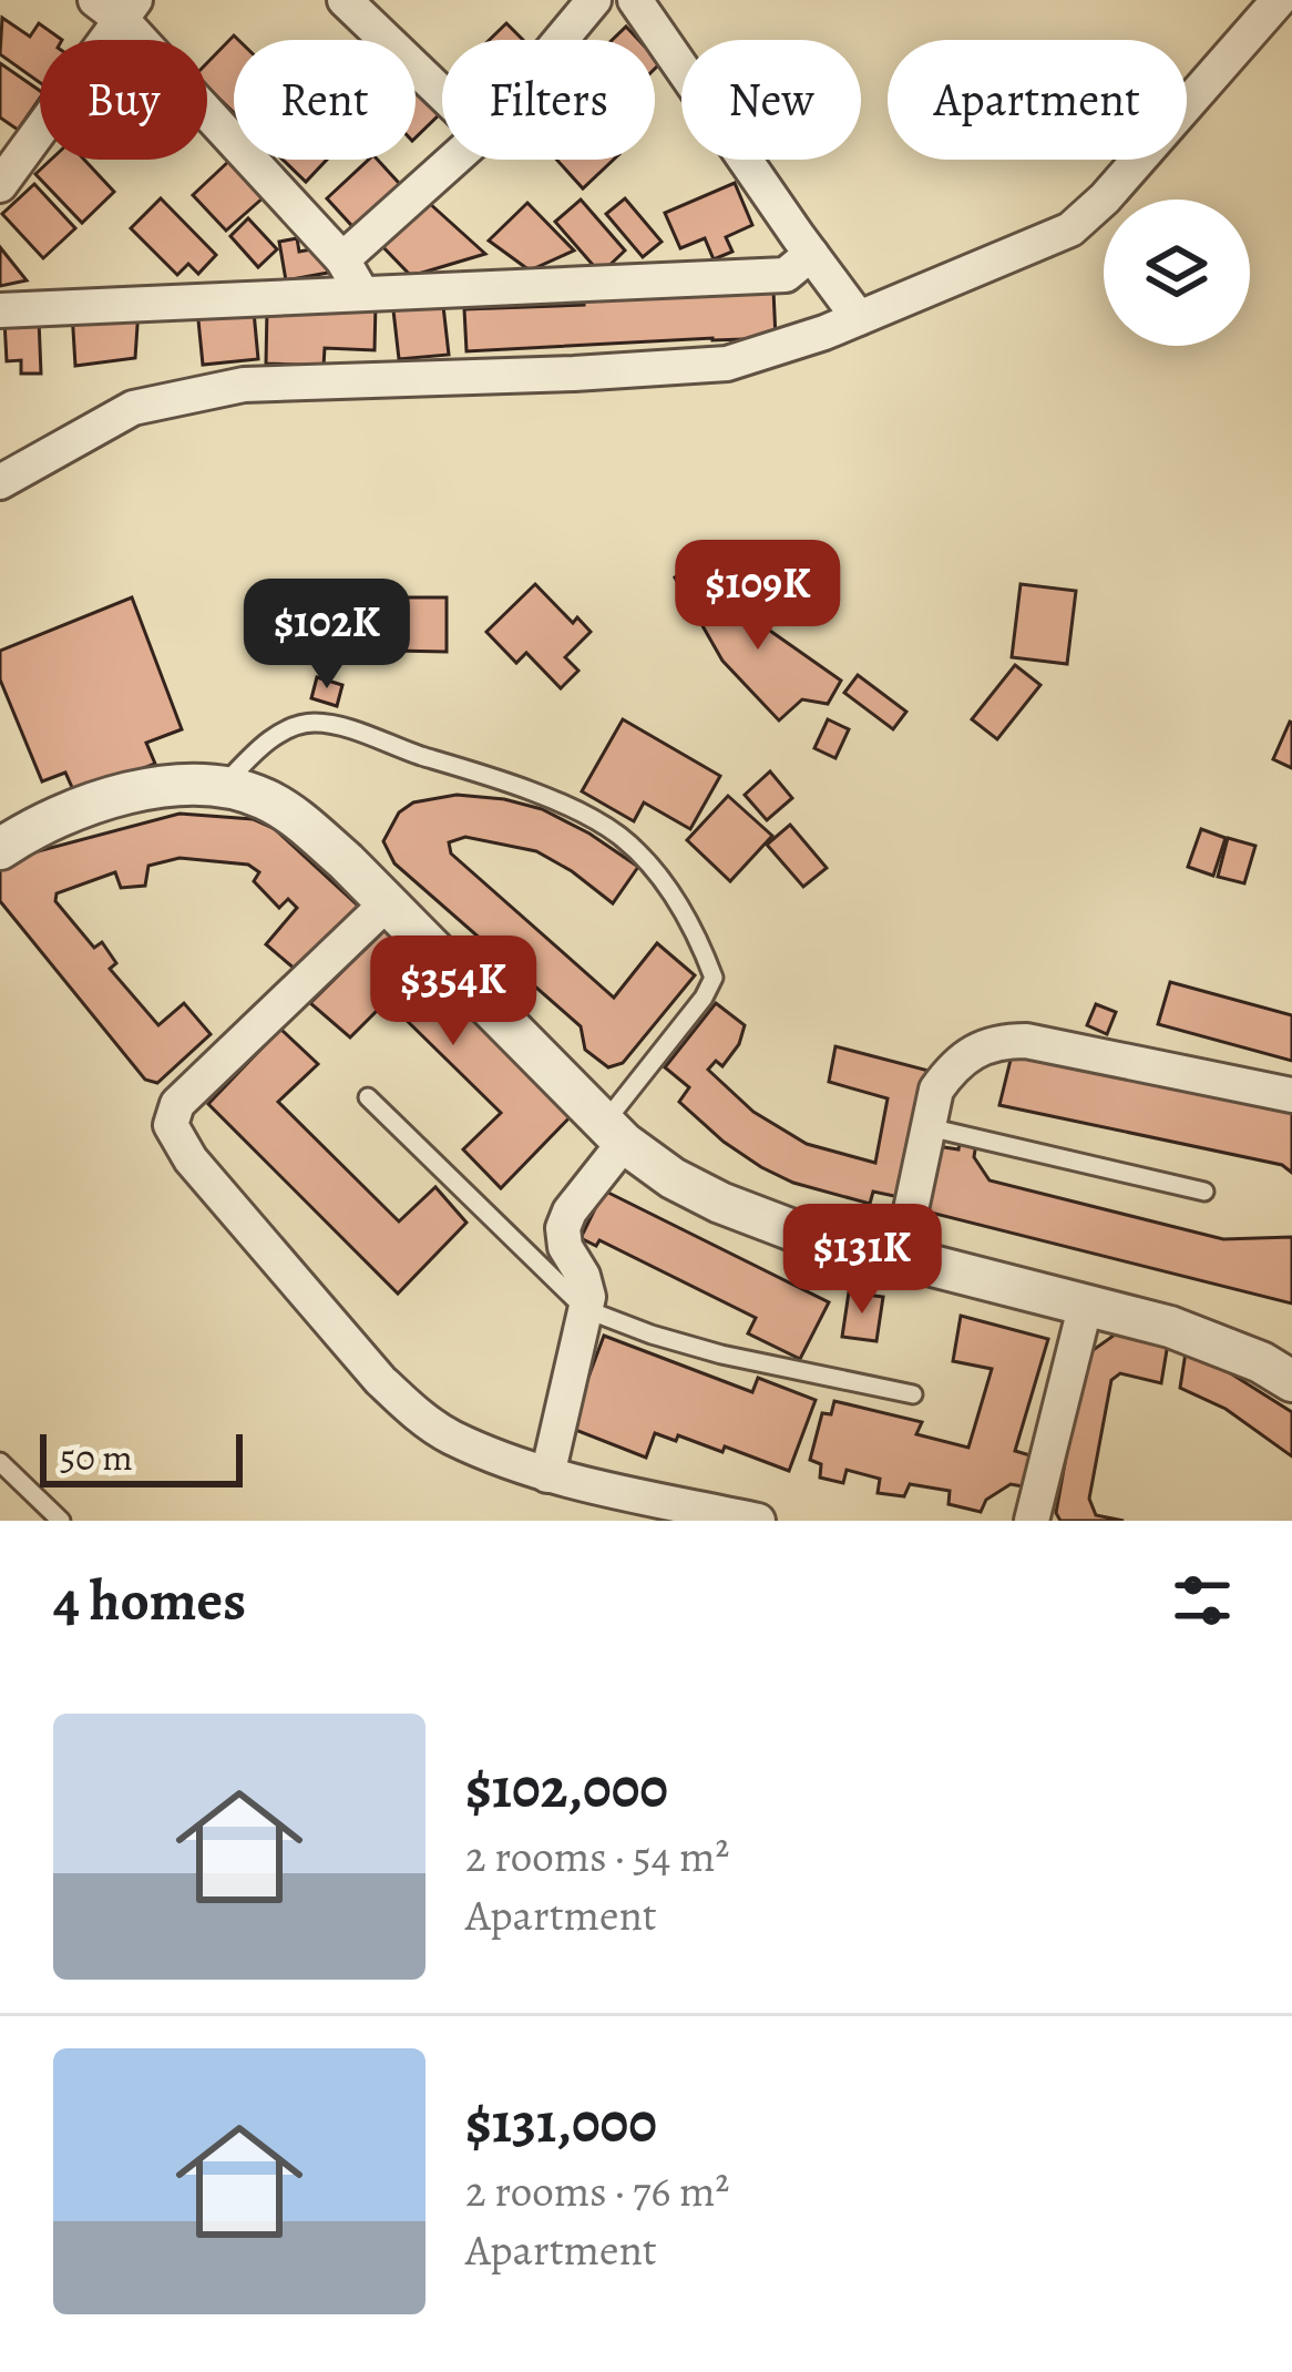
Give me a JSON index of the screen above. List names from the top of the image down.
{
  "scale_bar": "50 m",
  "page": {
    "chip": [
      "Buy",
      "Rent",
      "Filters",
      "New",
      "Apartment"
    ],
    "price": [
      "$109K",
      "$102K",
      "$354K",
      "$131K"
    ],
    "scale": "50 m",
    "heading": "4 homes",
    "list": [
      {
        "name": "$102,000",
        "note": "2 rooms · 54 m² · Apartment"
      },
      {
        "name": "$131,000",
        "note": "2 rooms · 76 m² · Apartment"
      }
    ]
  }
}
